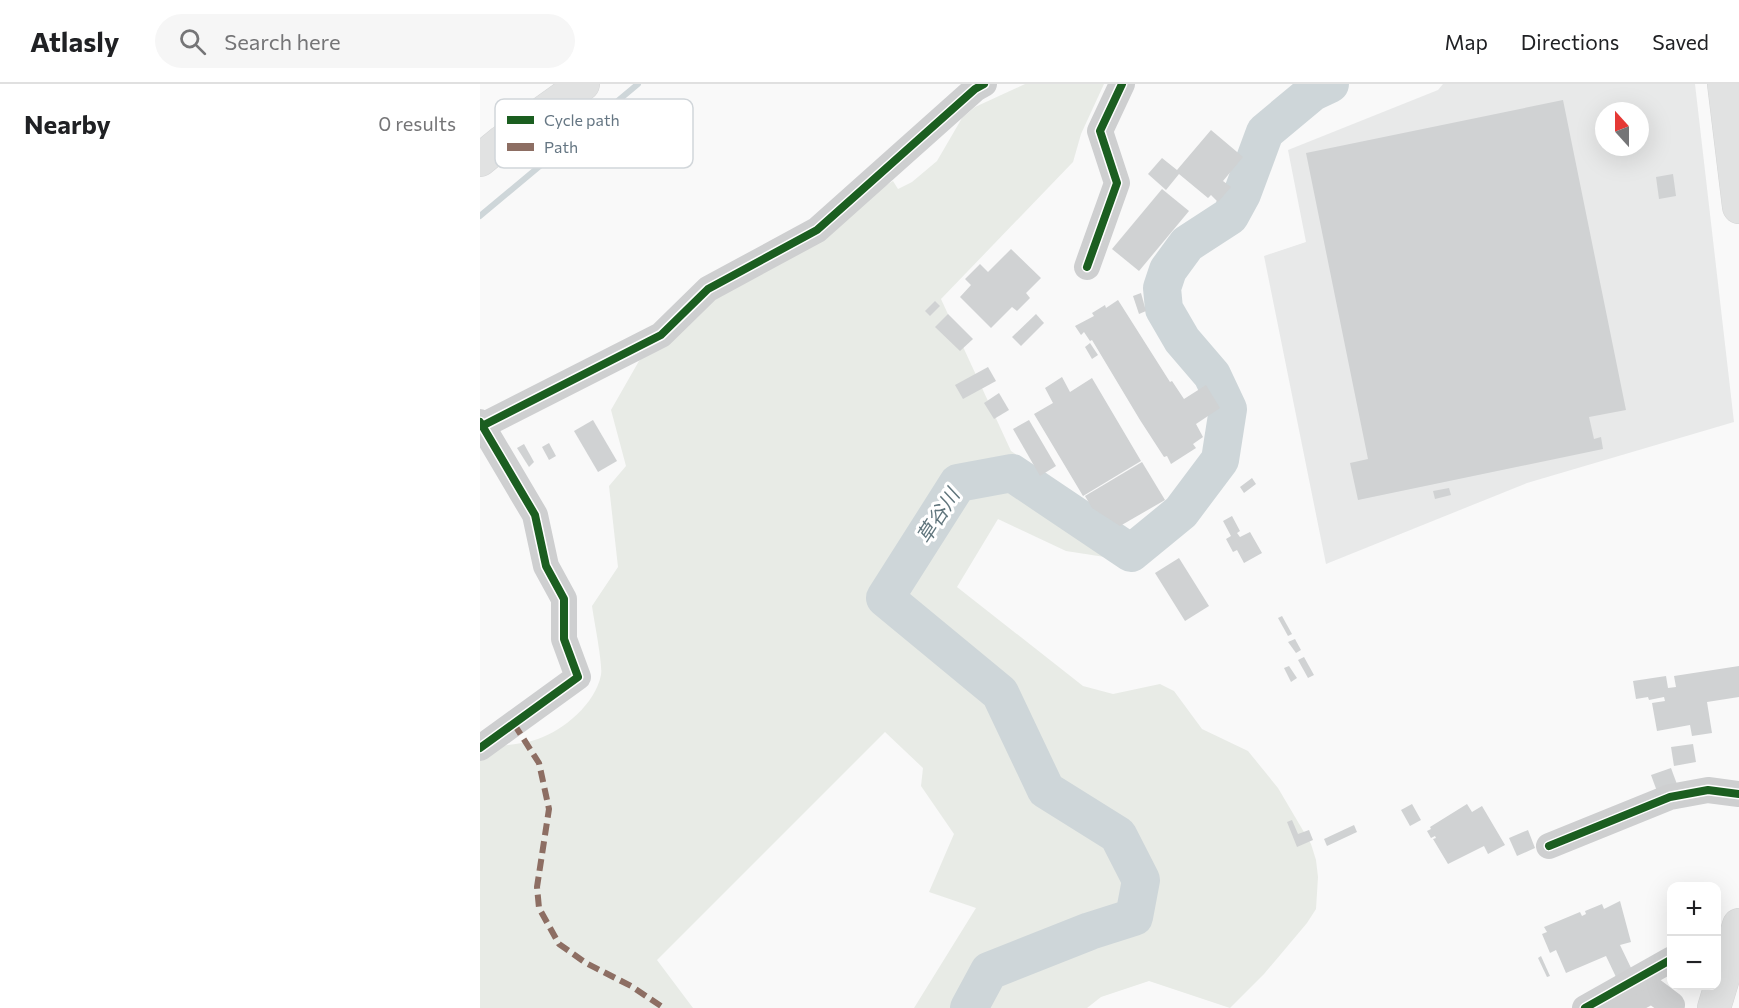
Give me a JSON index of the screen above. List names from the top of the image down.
{
  "water": ["草谷川"],
  "legend": ["Cycle path", "Path"],
  "north": "top",
  "page": {
    "header": "Atlasly",
    "search": "Search here",
    "nav": ["Map", "Directions", "Saved"],
    "heading": ["Nearby", "0 results"],
    "map_buttons": ["+", "−"]
  }
}
